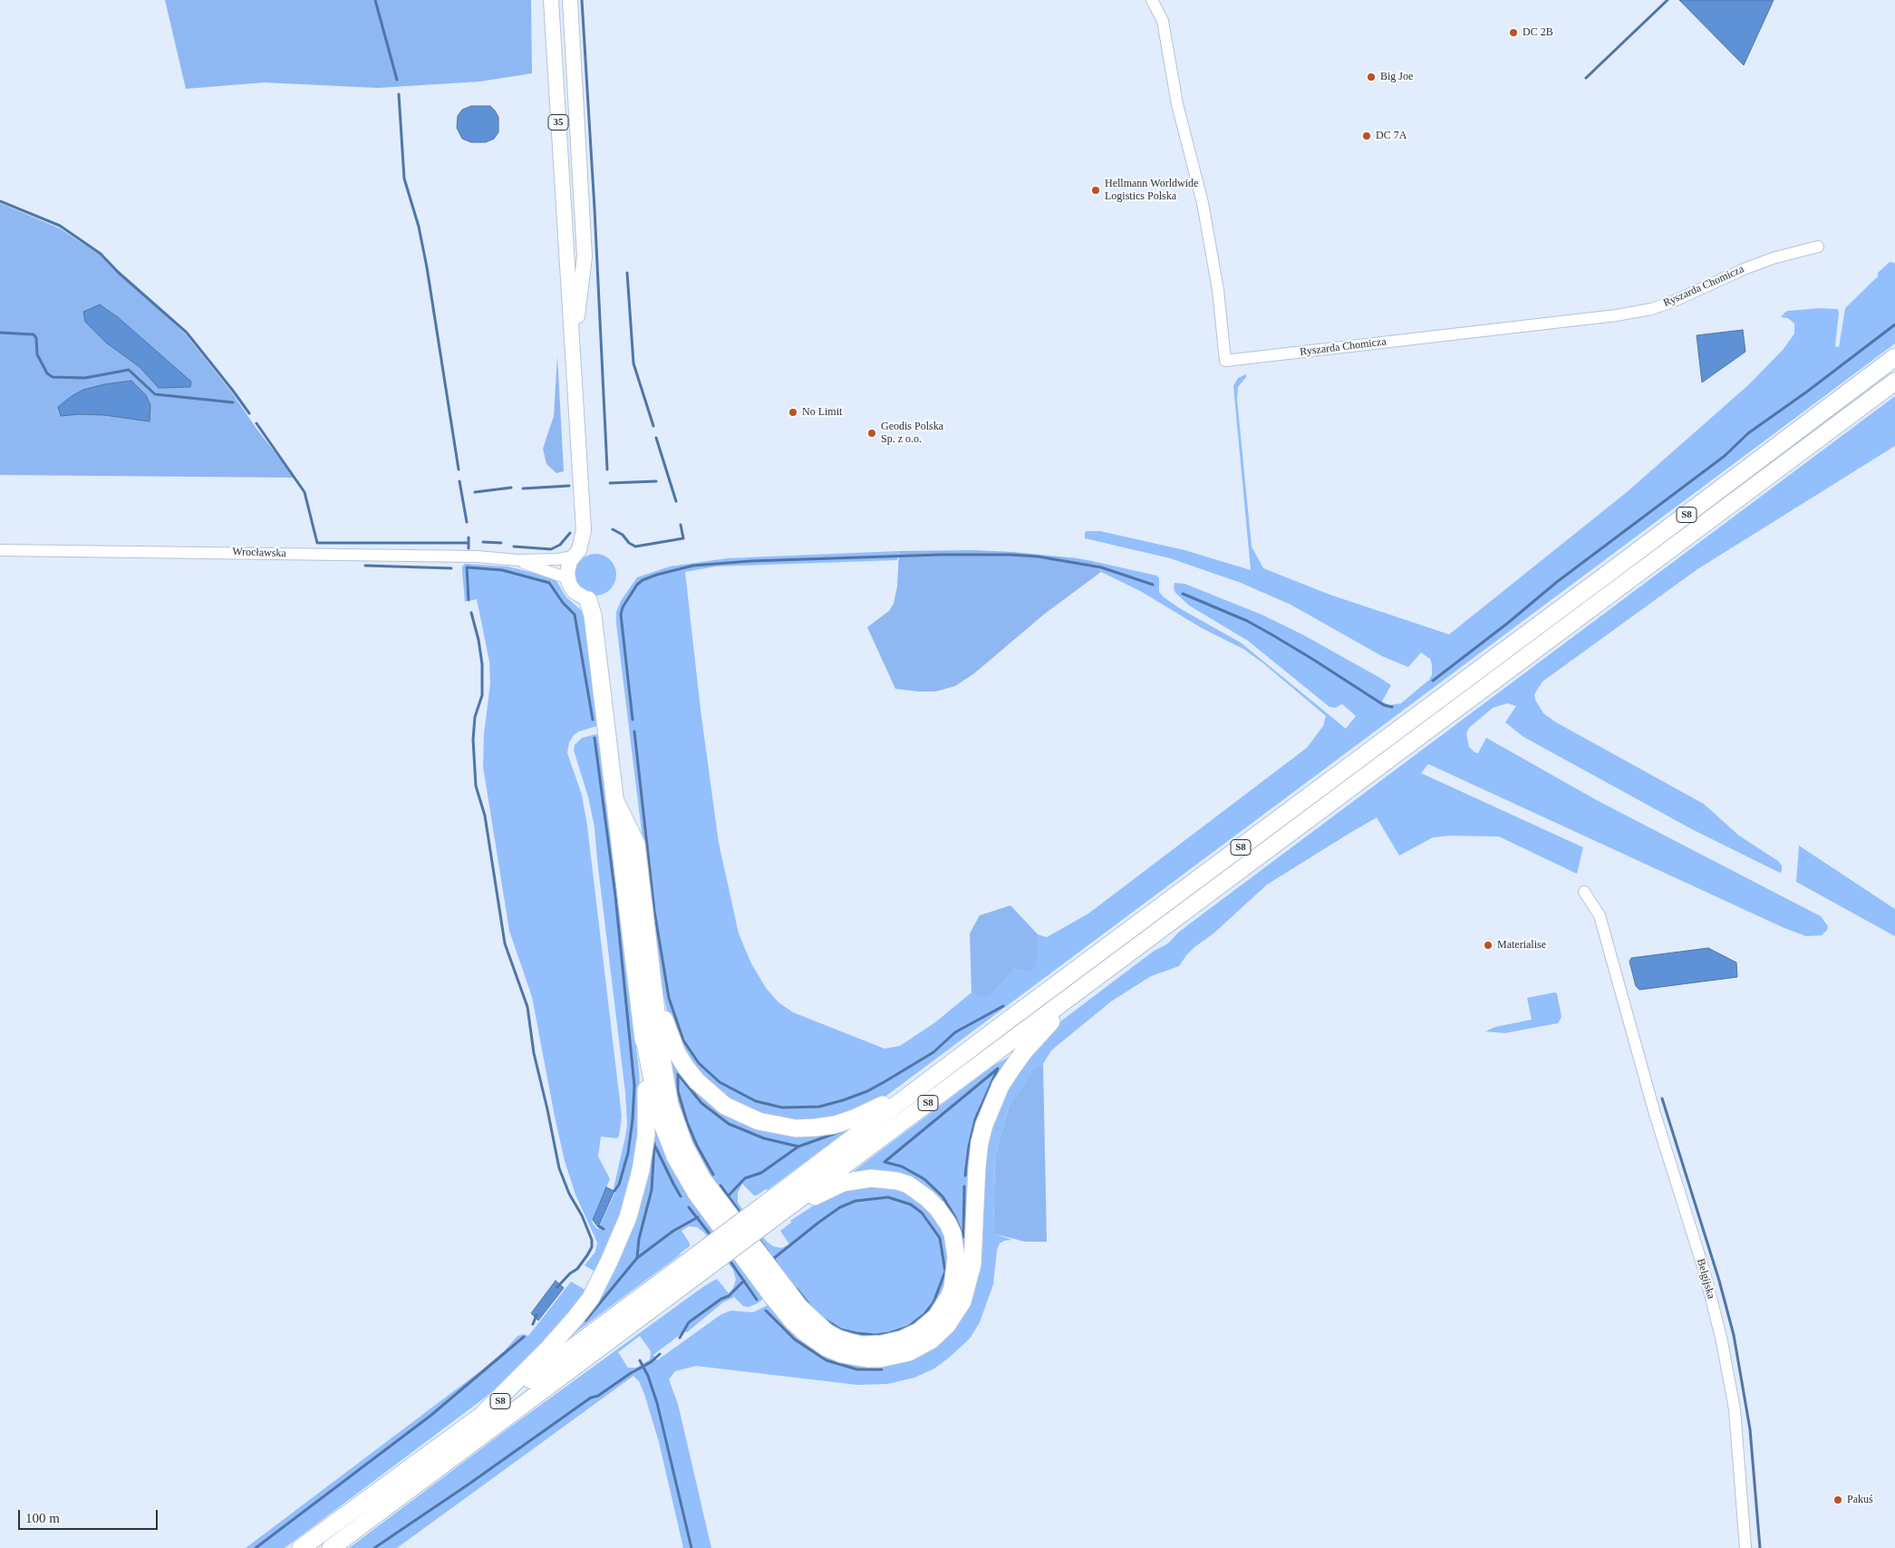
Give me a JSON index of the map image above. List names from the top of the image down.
{
  "streets": {
    "highway": ["S8"],
    "main road": ["35"],
    "street": ["Ryszarda Chomicza", "Wrocławska", "Belgijska"]
  },
  "places": [
    "DC 2B",
    "Big Joe",
    "DC 7A",
    "Hellmann Worldwide Logistics Polska",
    "No Limit",
    "Geodis Polska Sp. z o.o.",
    "Materialise",
    "Pakuś"
  ],
  "scale_bar": "100 m"
}
